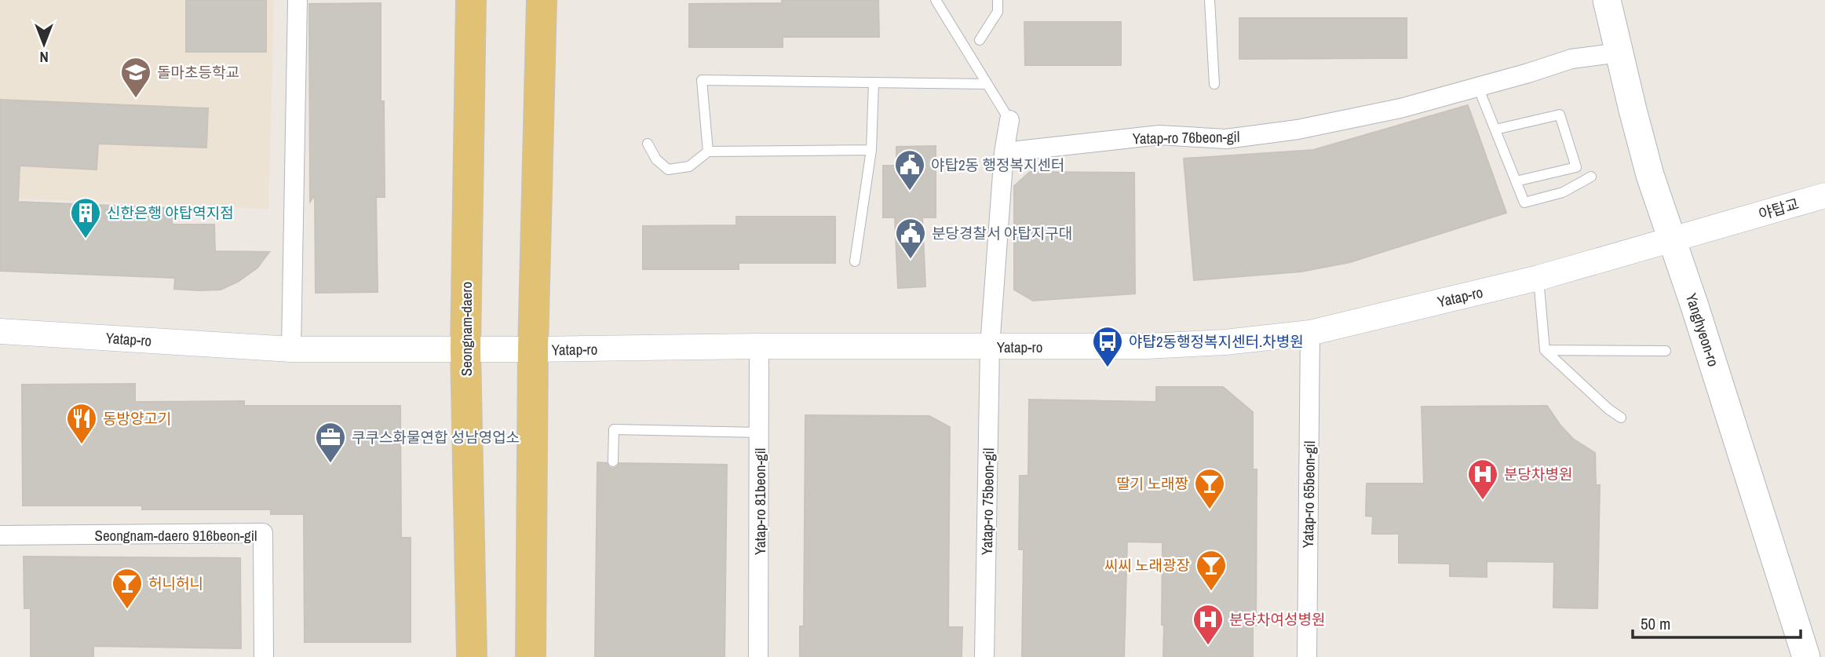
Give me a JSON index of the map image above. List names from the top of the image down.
{
  "streets": {
    "main road": ["Seongnam-daero", "Yanghyeon-ro"],
    "street": [
      "Yatap-ro 76beon-gil",
      "야탑교",
      "Yatap-ro",
      "Yatap-ro 65beon-gil",
      "Yatap-ro 81beon-gil",
      "Yatap-ro 75beon-gil",
      "Seongnam-daero 916beon-gil"
    ]
  },
  "crossings": [
    ["Yatap-ro 76beon-gil", "Yanghyeon-ro"],
    ["야탑교", "Yatap-ro"],
    ["Yatap-ro", "Seongnam-daero"],
    ["Yatap-ro", "Yanghyeon-ro"],
    ["Yatap-ro", "Yatap-ro 65beon-gil"],
    ["Yatap-ro", "Yatap-ro 81beon-gil"],
    ["Yatap-ro", "Yatap-ro 75beon-gil"]
  ],
  "places": {
    "school or university": ["돌마초등학교"],
    "public building": ["야탑2동 행정복지센터", "분당경찰서 야탑지구대"],
    "building": ["신한은행 야탑역지점"],
    "bus stop": ["야턉2동행정복지센터.차병원"],
    "restaurant": ["동방양고기"],
    "office": ["쿠쿠스화물연합 성남영업소"],
    "hospital": ["분당차병원", "분당차여성병원"],
    "bar": ["딸기 노래짱", "씨씨 노래광장", "허니허니"]
  },
  "scale_bar": "50 m",
  "north": "bottom"
}
